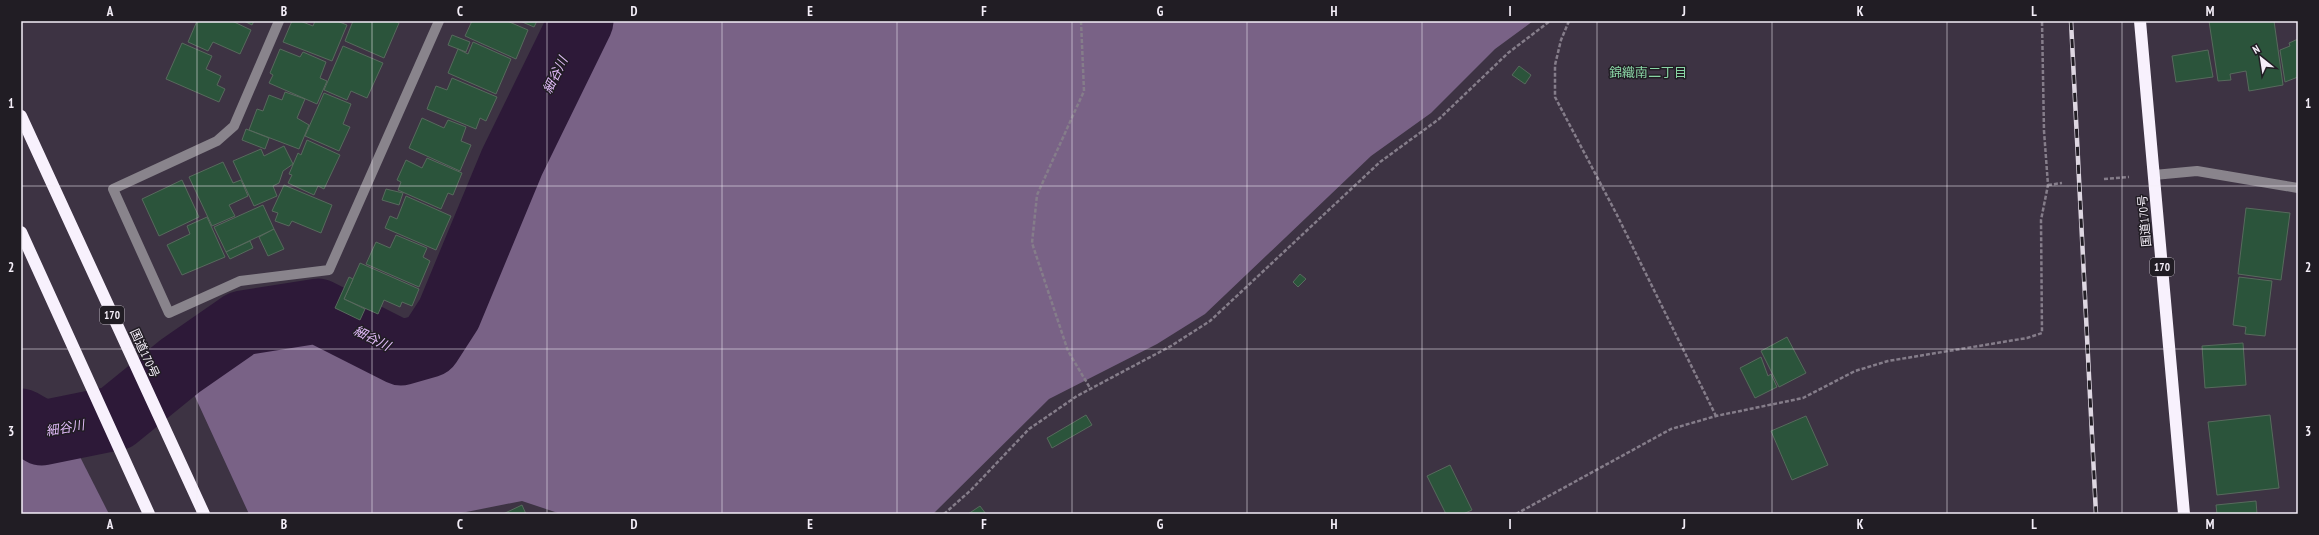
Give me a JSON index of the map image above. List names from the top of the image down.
{
  "streets": {
    "highway": ["国道170号", "170"]
  },
  "districts": ["錦織南二丁目"],
  "water": ["細谷川"],
  "north": "top left",
  "grid": {
    "columns": [
      "A",
      "B",
      "C",
      "D",
      "E",
      "F",
      "G",
      "H",
      "I",
      "J",
      "K",
      "L",
      "M"
    ],
    "rows": ["1", "2", "3"]
  }
}
